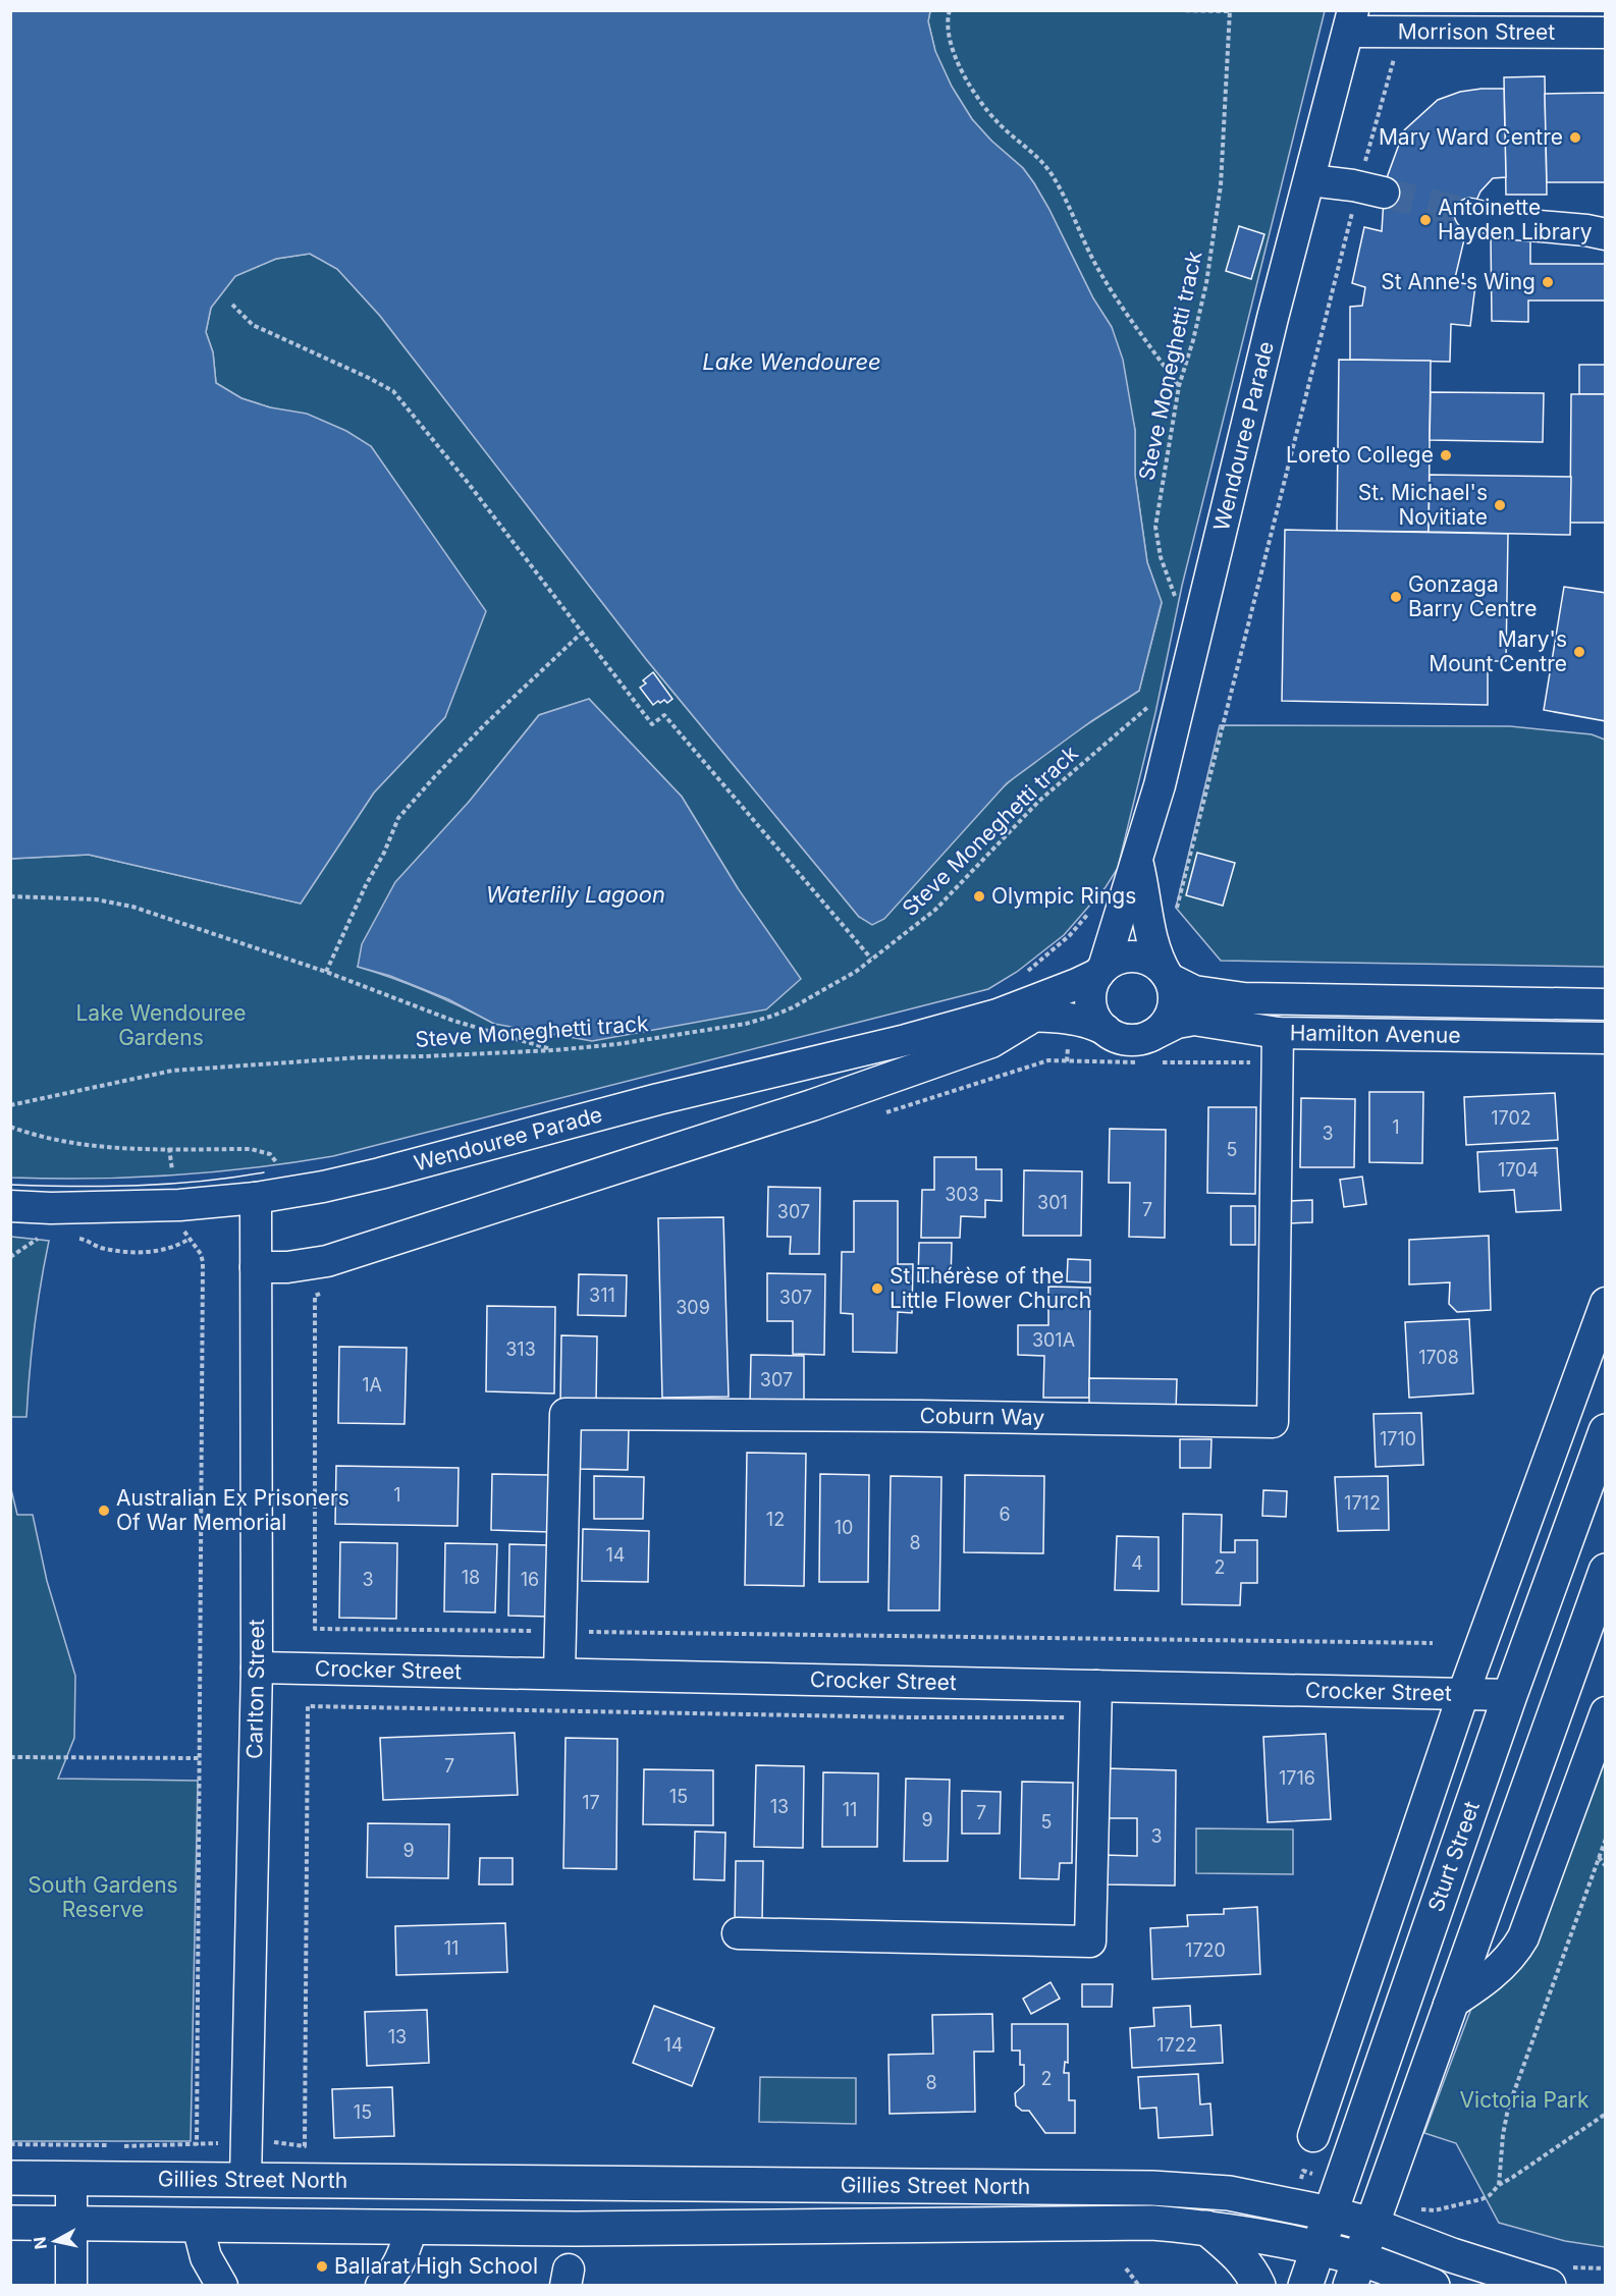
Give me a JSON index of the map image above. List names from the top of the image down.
{
  "streets": {
    "main road": ["Sturt Street", "Gillies Street North"],
    "street": [
      "Morrison Street",
      "Wendouree Parade",
      "Hamilton Avenue",
      "Coburn Way",
      "Crocker Street",
      "Carlton Street"
    ],
    "path": ["Steve Moneghetti track"]
  },
  "crossings": [
    ["Morrison Street", "Wendouree Parade"],
    ["Wendouree Parade", "Hamilton Avenue"],
    ["Wendouree Parade", "Carlton Street"],
    ["Hamilton Avenue", "Coburn Way"],
    ["Coburn Way", "Crocker Street"],
    ["Crocker Street", "Carlton Street"],
    ["Crocker Street", "Sturt Street"],
    ["Carlton Street", "Gillies Street North"],
    ["Sturt Street", "Gillies Street North"]
  ],
  "water": ["Lake Wendouree", "Waterlily Lagoon"],
  "parks": ["Lake Wendouree Gardens", "South Gardens Reserve", "Victoria Park"],
  "places": [
    "Mary Ward Centre",
    "Antoinette Hayden Library",
    "St Anne's Wing",
    "Loreto College",
    "St. Michael's Novitiate",
    "Gonzaga Barry Centre",
    "Mary's Mount Centre",
    "Olympic Rings",
    "St Thérèse of the Little Flower Church",
    "Australian Ex Prisoners Of War Memorial",
    "Ballarat High School"
  ],
  "house_numbers": [
    "1702",
    "1",
    "3",
    "5",
    "1704",
    "303",
    "301",
    "7",
    "307",
    "311",
    "307",
    "309",
    "301A",
    "313",
    "1708",
    "307",
    "1A",
    "1710",
    "1",
    "1712",
    "6",
    "12",
    "10",
    "8",
    "14",
    "4",
    "2",
    "18",
    "3",
    "16",
    "7",
    "1716",
    "15",
    "17",
    "13",
    "11",
    "7",
    "9",
    "5",
    "3",
    "9",
    "11",
    "1720",
    "13",
    "14",
    "1722",
    "2",
    "8",
    "15"
  ],
  "north": "left"
}
